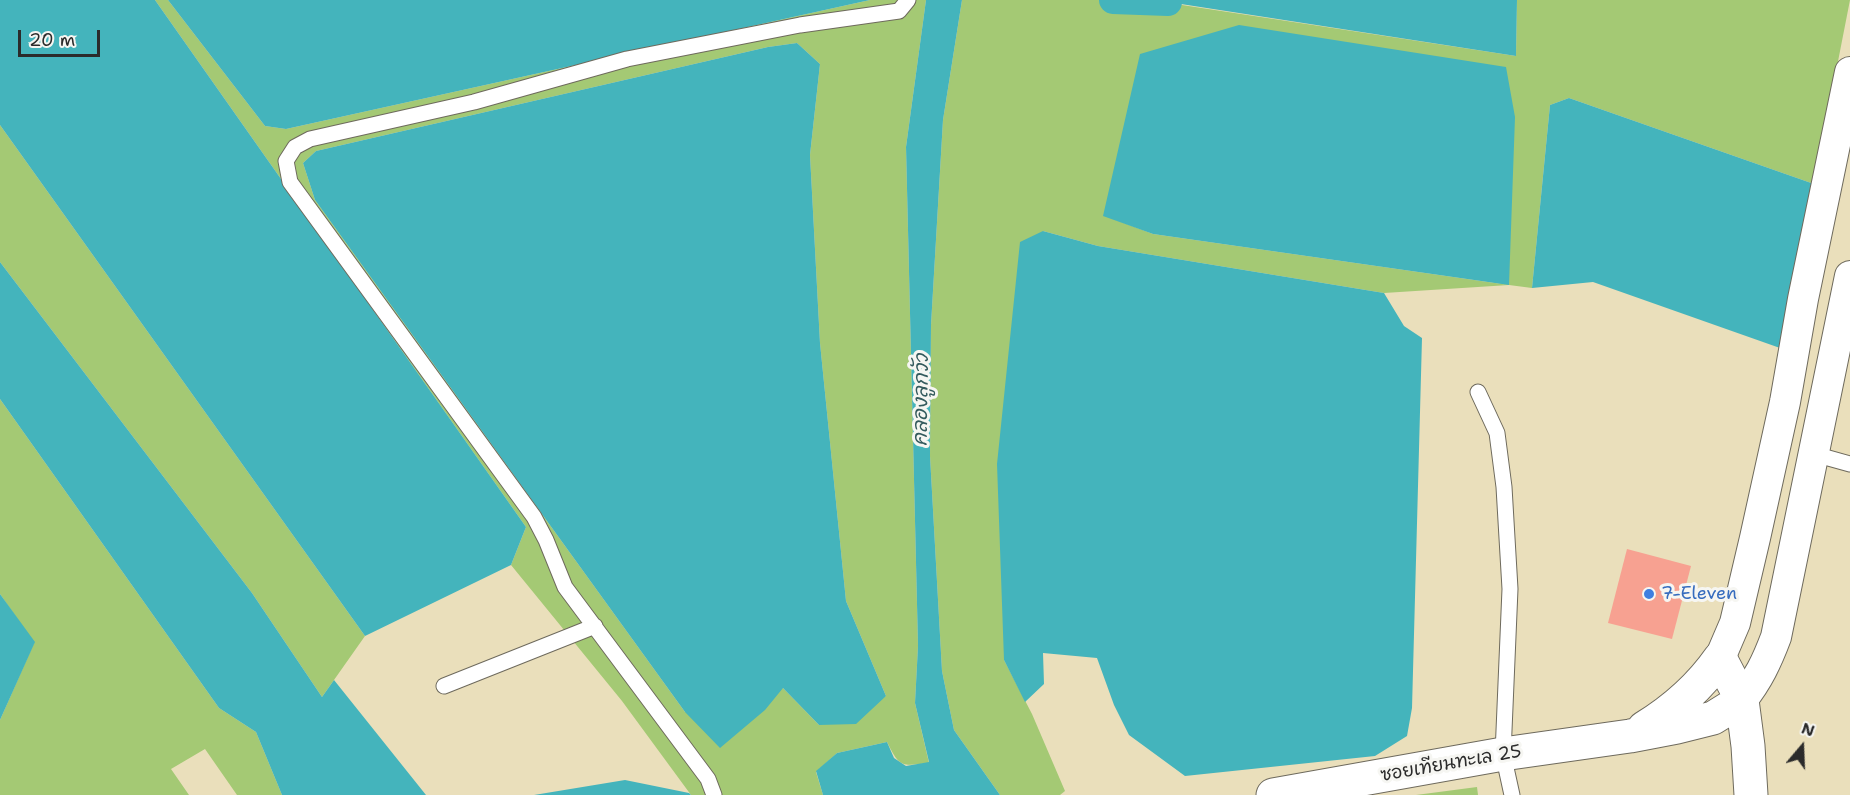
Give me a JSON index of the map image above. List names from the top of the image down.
{
  "streets": {
    "street": ["ซอยเทียนทะเล 25"]
  },
  "water": ["คลองลูกวัว"],
  "places": ["7-Eleven"],
  "scale_bar": "20 m",
  "north": "top"
}
